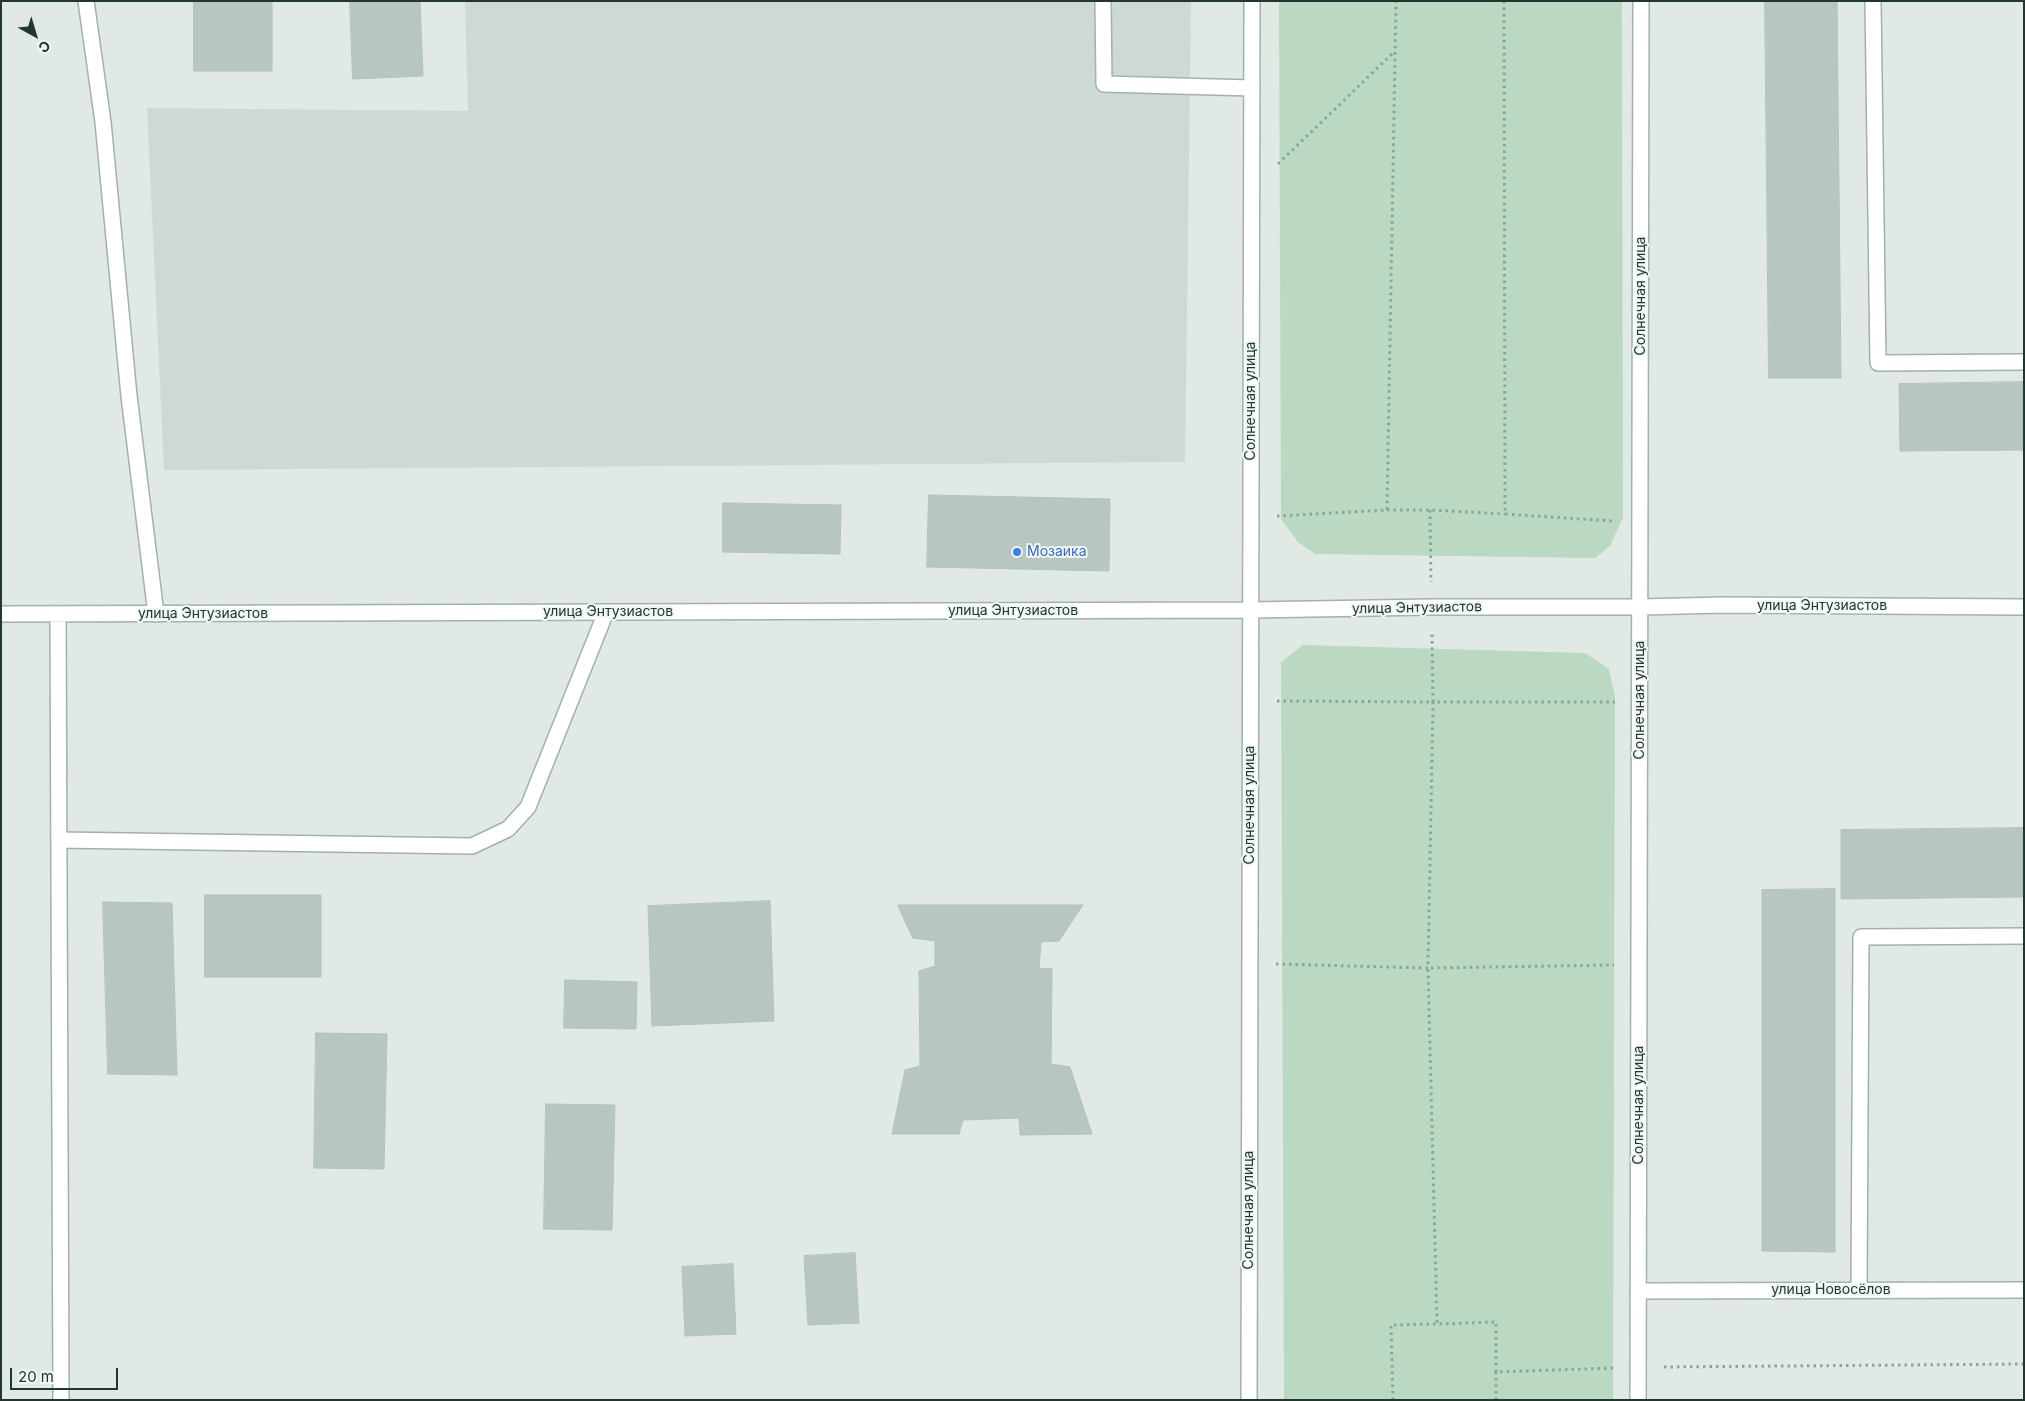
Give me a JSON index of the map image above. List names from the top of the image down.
{
  "streets": {
    "street": ["Солнечная улица", "улица Энтузиастов", "улица Новосёлов"]
  },
  "crossings": [
    ["Солнечная улица", "улица Энтузиастов"],
    ["Солнечная улица", "улица Новосёлов"]
  ],
  "places": ["Мозаика"],
  "scale_bar": "20 m",
  "north": "bottom right"
}
